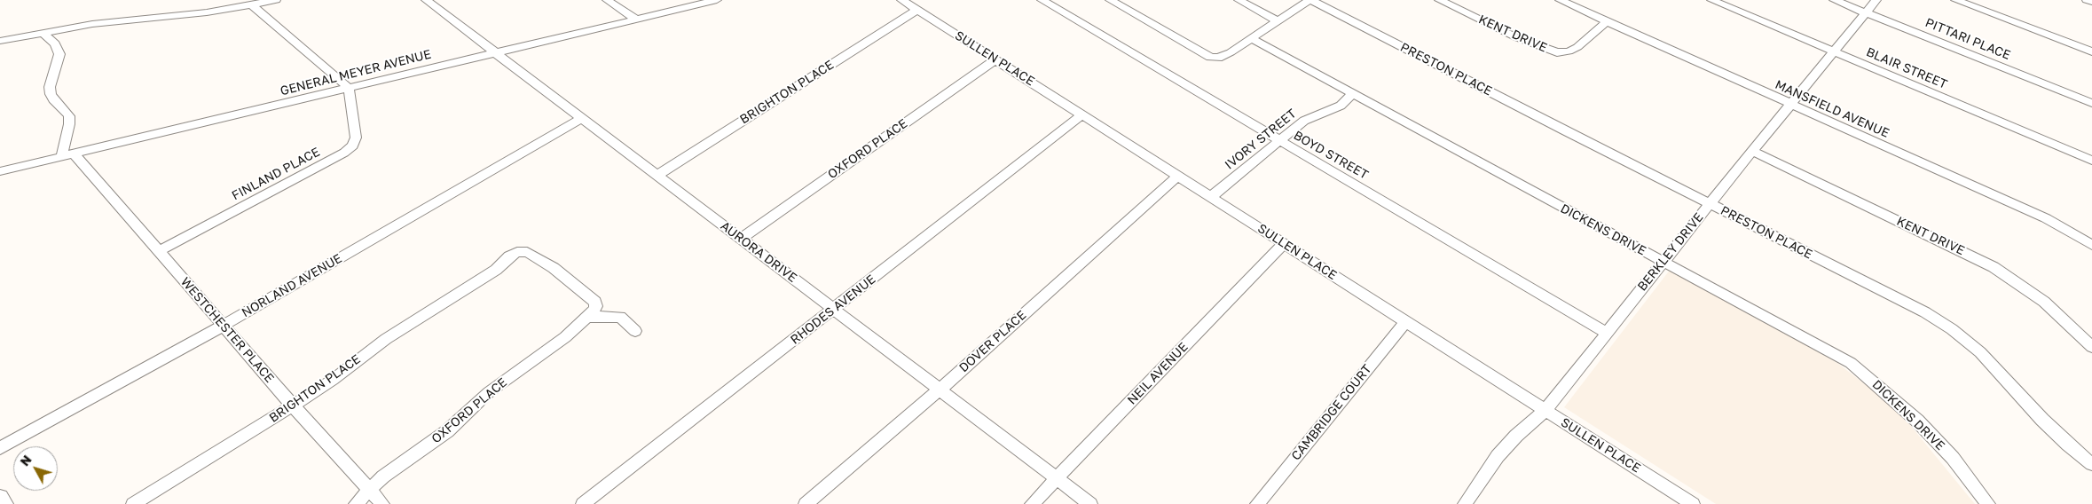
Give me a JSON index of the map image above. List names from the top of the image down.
{
  "streets": {
    "street": [
      "KENT DRIVE",
      "PITTARI PLACE",
      "SULLEN PLACE",
      "BLAIR STREET",
      "PRESTON PLACE",
      "GENERAL MEYER AVENUE",
      "BRIGHTON PLACE",
      "MANSFIELD AVENUE",
      "IVORY STREET",
      "OXFORD PLACE",
      "BOYD STREET",
      "FINLAND PLACE",
      "DICKENS DRIVE",
      "AURORA DRIVE",
      "BERKLEY DRIVE",
      "NORLAND AVENUE",
      "RHODES AVENUE",
      "WESTCHESTER PLACE",
      "DOVER PLACE",
      "NEIL AVENUE",
      "CAMBRIDGE COURT"
    ]
  },
  "crossings": [
    ["KENT DRIVE", "MANSFIELD AVENUE"],
    ["KENT DRIVE", "BERKLEY DRIVE"],
    ["PITTARI PLACE", "BERKLEY DRIVE"],
    ["SULLEN PLACE", "BRIGHTON PLACE"],
    ["SULLEN PLACE", "IVORY STREET"],
    ["SULLEN PLACE", "OXFORD PLACE"],
    ["SULLEN PLACE", "BERKLEY DRIVE"],
    ["SULLEN PLACE", "RHODES AVENUE"],
    ["SULLEN PLACE", "DOVER PLACE"],
    ["SULLEN PLACE", "NEIL AVENUE"],
    ["SULLEN PLACE", "CAMBRIDGE COURT"],
    ["BLAIR STREET", "BERKLEY DRIVE"],
    ["PRESTON PLACE", "BERKLEY DRIVE"],
    ["GENERAL MEYER AVENUE", "FINLAND PLACE"],
    ["GENERAL MEYER AVENUE", "AURORA DRIVE"],
    ["GENERAL MEYER AVENUE", "WESTCHESTER PLACE"],
    ["BRIGHTON PLACE", "OXFORD PLACE"],
    ["BRIGHTON PLACE", "AURORA DRIVE"],
    ["BRIGHTON PLACE", "WESTCHESTER PLACE"],
    ["MANSFIELD AVENUE", "BERKLEY DRIVE"],
    ["IVORY STREET", "BOYD STREET"],
    ["IVORY STREET", "DICKENS DRIVE"],
    ["OXFORD PLACE", "AURORA DRIVE"],
    ["OXFORD PLACE", "WESTCHESTER PLACE"],
    ["BOYD STREET", "BERKLEY DRIVE"],
    ["FINLAND PLACE", "WESTCHESTER PLACE"],
    ["DICKENS DRIVE", "BERKLEY DRIVE"],
    ["AURORA DRIVE", "NORLAND AVENUE"],
    ["AURORA DRIVE", "RHODES AVENUE"],
    ["AURORA DRIVE", "DOVER PLACE"],
    ["AURORA DRIVE", "NEIL AVENUE"],
    ["NORLAND AVENUE", "WESTCHESTER PLACE"]
  ],
  "north": "top left"
}
